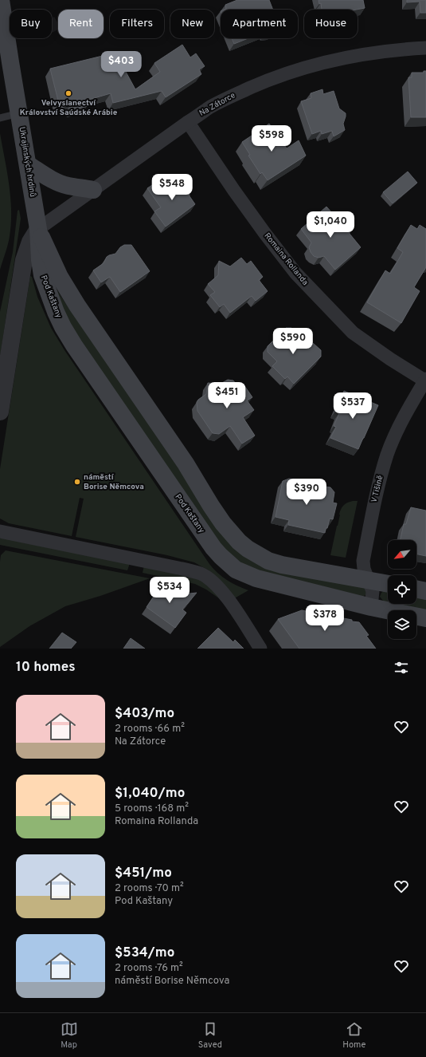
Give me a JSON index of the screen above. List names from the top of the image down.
{
  "streets": {
    "main road": ["Ukrajinských hrdinů", "Pod Kaštany"],
    "street": ["Na Zátorce", "Romaina Rollanda", "V Tišině"]
  },
  "crossings": [
    ["Na Zátorce", "Ukrajinských hrdinů"],
    ["Na Zátorce", "Romaina Rollanda"],
    ["Na Zátorce", "Pod Kaštany"],
    ["Ukrajinských hrdinů", "Pod Kaštany"],
    ["Romaina Rollanda", "V Tišině"],
    ["Pod Kaštany", "V Tišině"]
  ],
  "places": ["Velvyslanectví Království Saúdské Arábie", "náměstí Borise Němcova"],
  "north": "bottom left",
  "page": {
    "chip": [
      "Buy",
      "Rent",
      "Filters",
      "New",
      "Apartment",
      "House"
    ],
    "price": [
      "$403",
      "$598",
      "$548",
      "$1,040",
      "$590",
      "$451",
      "$537",
      "$390",
      "$534",
      "$378"
    ],
    "heading": "10 homes",
    "list": [
      {
        "name": "$403/mo",
        "note": "2 rooms · 66 m² · Na Zátorce"
      },
      {
        "name": "$1,040/mo",
        "note": "5 rooms · 168 m² · Romaina Rollanda"
      },
      {
        "name": "$451/mo",
        "note": "2 rooms · 70 m² · Pod Kaštany"
      },
      {
        "name": "$534/mo",
        "note": "2 rooms · 76 m² · náměstí Borise Němcova"
      }
    ],
    "tabs": ["Map", "Saved", "Home"]
  }
}
